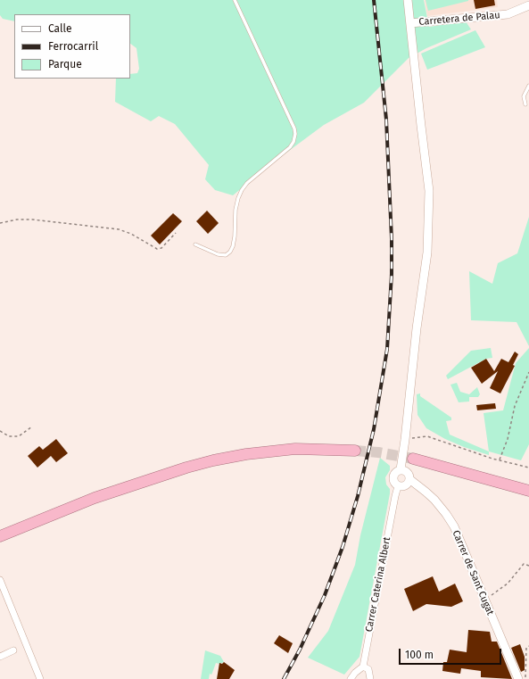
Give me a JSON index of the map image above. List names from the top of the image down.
{
  "streets": {
    "street": ["Carretera de Palau", "Carrer de Sant Cugat", "Carrer Caterina Albert"]
  },
  "crossings": [
    ["Carrer de Sant Cugat", "Carrer Caterina Albert"]
  ],
  "legend": ["Calle", "Ferrocarril", "Parque"],
  "scale_bar": "100 m"
}
